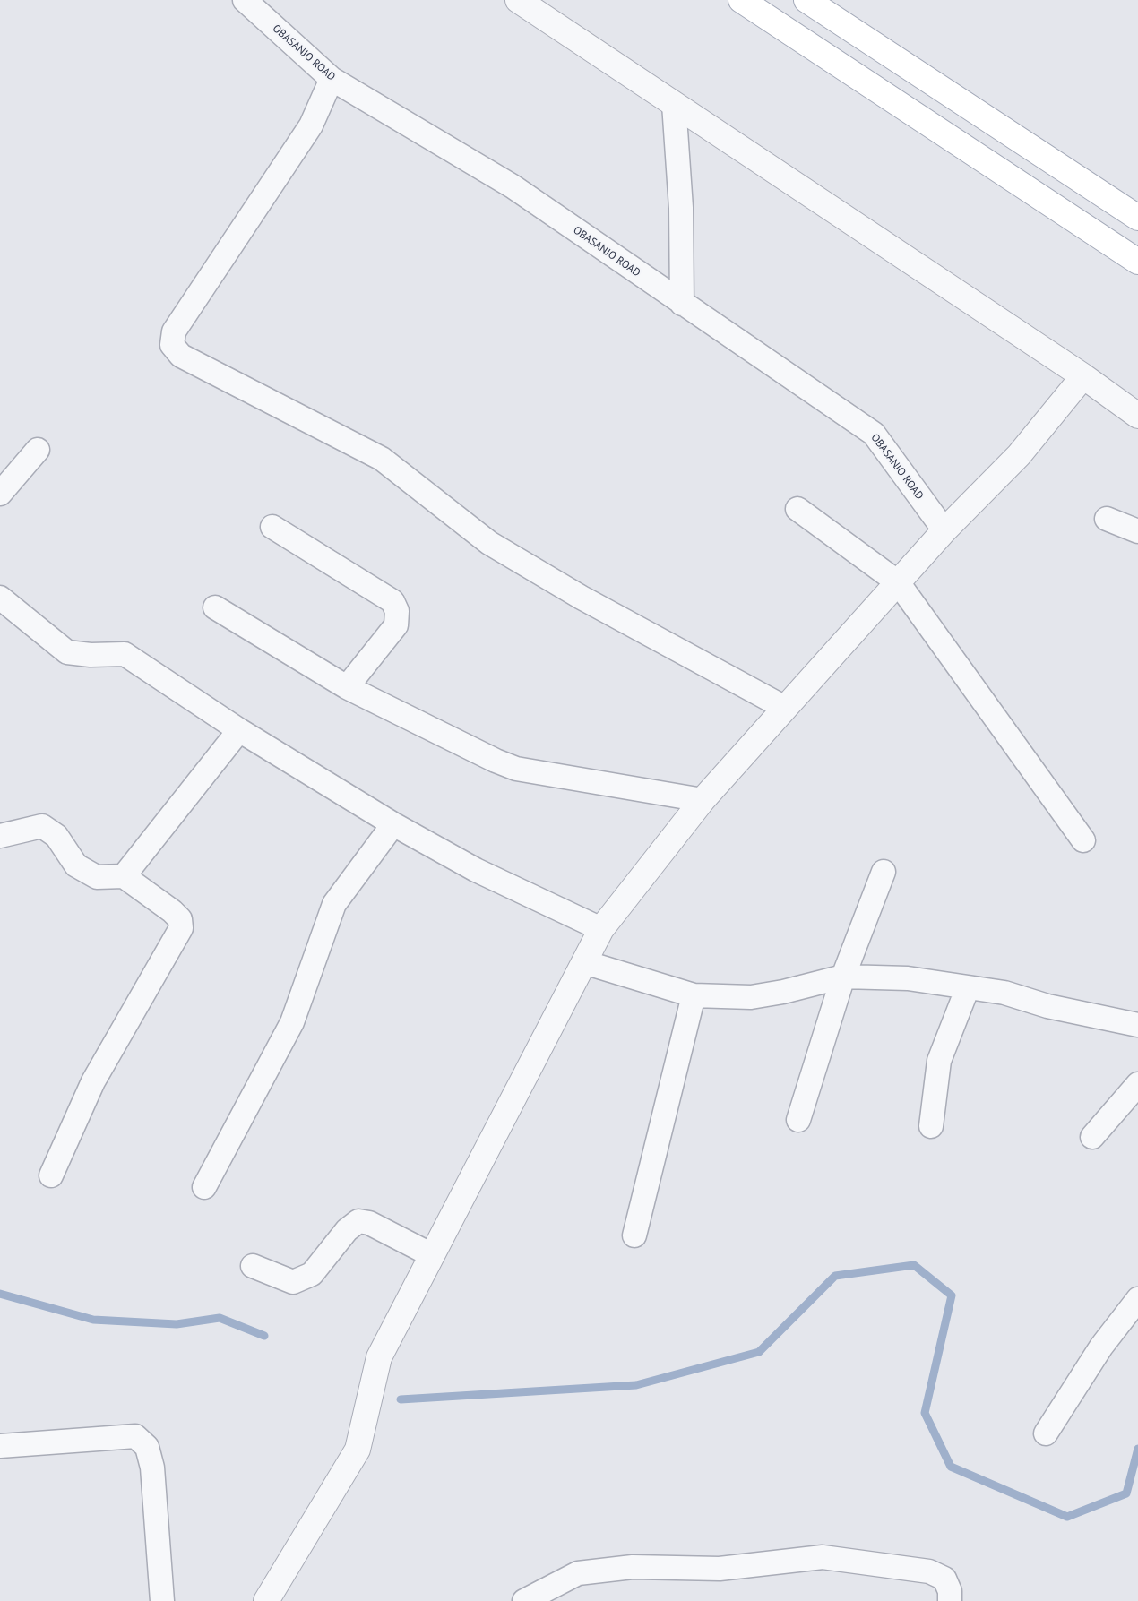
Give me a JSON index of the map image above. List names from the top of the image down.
{
  "streets": {
    "street": ["OBASANJO ROAD"]
  }
}
